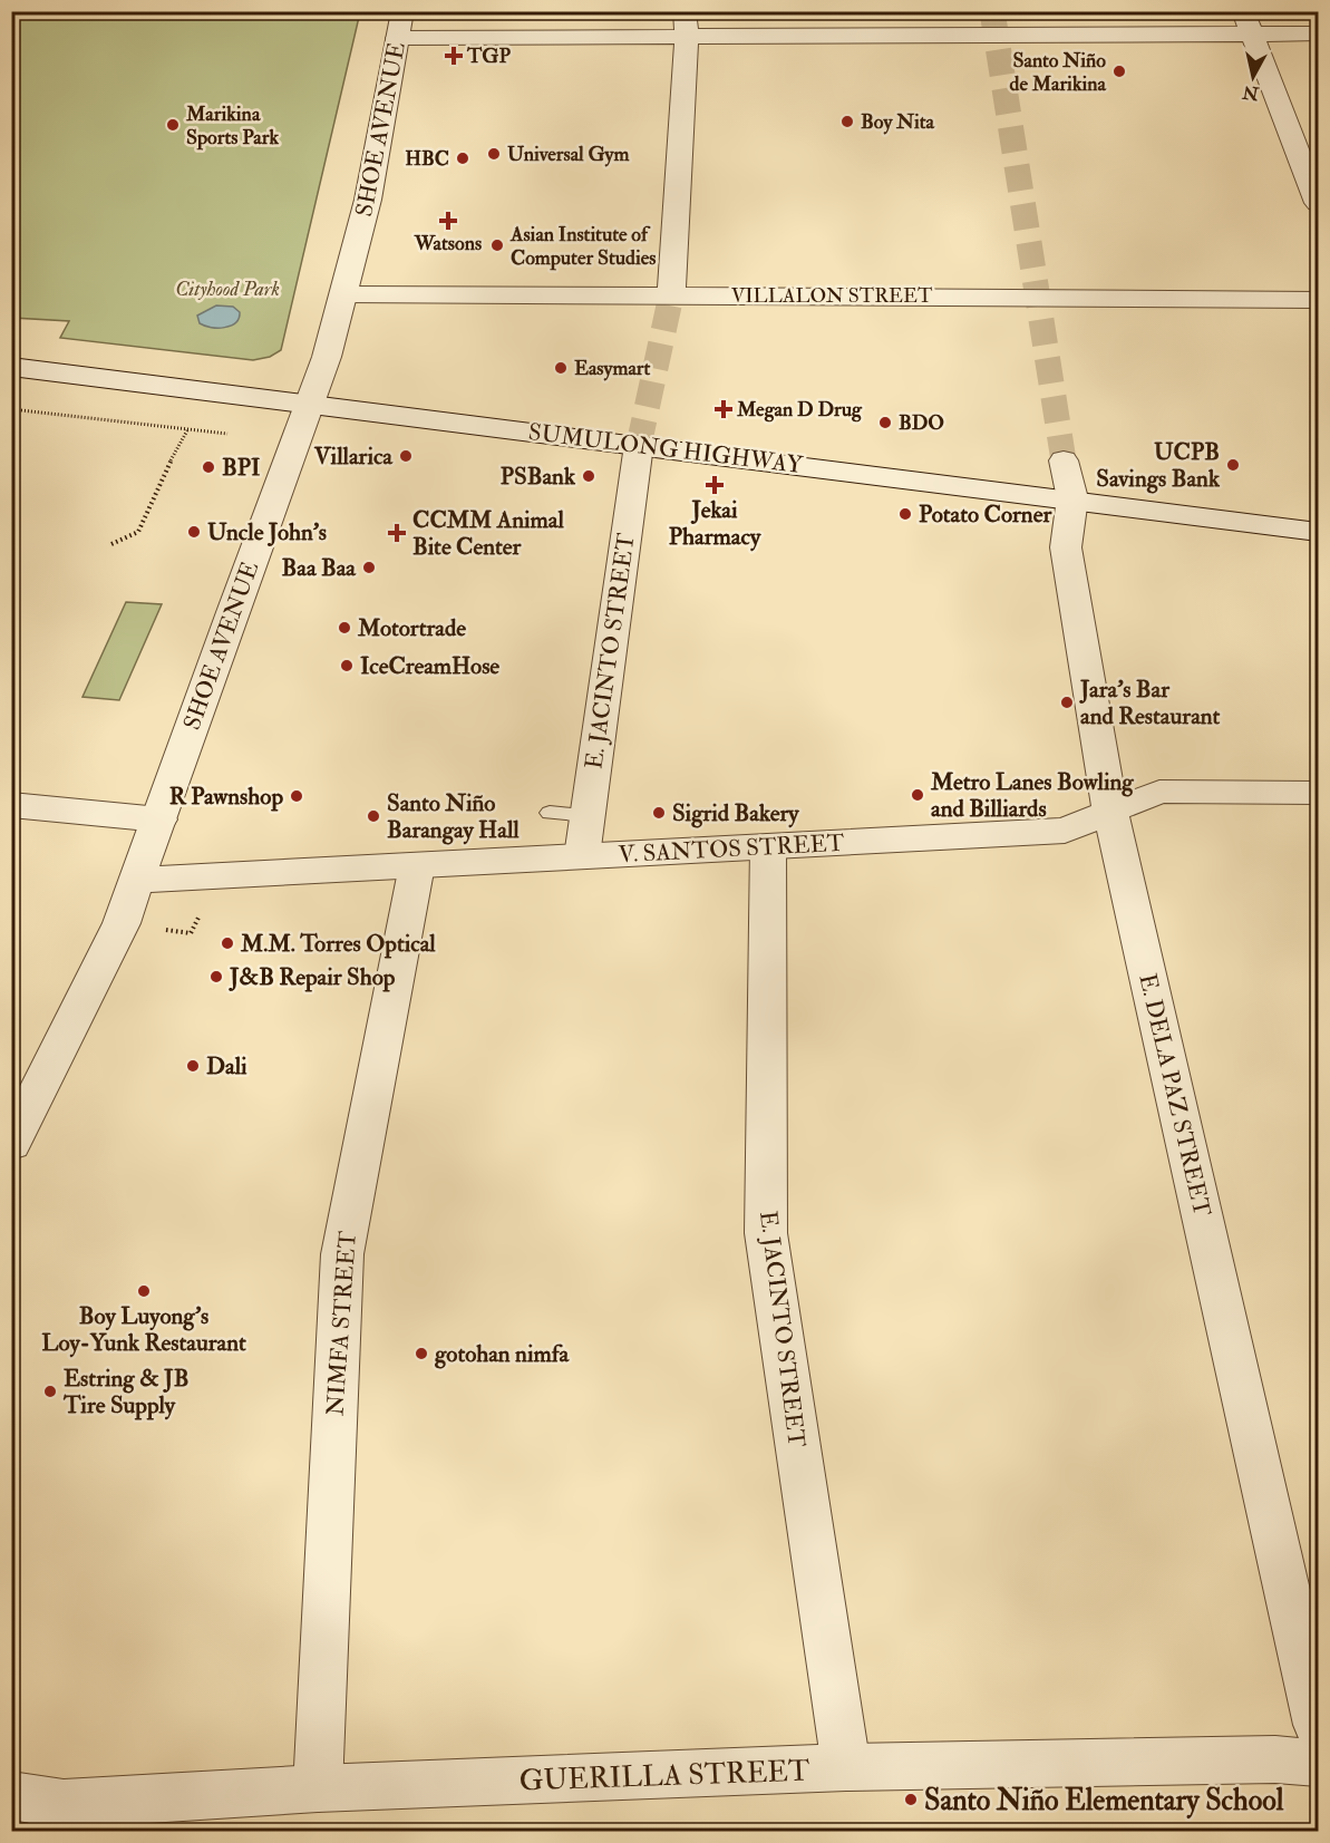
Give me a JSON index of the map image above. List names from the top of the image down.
{
  "streets": {
    "street": [
      "SHOE AVENUE",
      "VILLALON STREET",
      "SUMULONG HIGHWAY",
      "E. JACINTO STREET",
      "V. SANTOS STREET",
      "E. DELA PAZ STREET",
      "NIMFA STREET",
      "GUERILLA STREET"
    ]
  },
  "crossings": [
    ["SHOE AVENUE", "VILLALON STREET"],
    ["SHOE AVENUE", "SUMULONG HIGHWAY"],
    ["SHOE AVENUE", "V. SANTOS STREET"],
    ["SUMULONG HIGHWAY", "E. JACINTO STREET"],
    ["SUMULONG HIGHWAY", "E. DELA PAZ STREET"],
    ["E. JACINTO STREET", "V. SANTOS STREET"],
    ["E. JACINTO STREET", "GUERILLA STREET"],
    ["V. SANTOS STREET", "E. DELA PAZ STREET"],
    ["V. SANTOS STREET", "NIMFA STREET"],
    ["NIMFA STREET", "GUERILLA STREET"]
  ],
  "parks": ["Cityhood Park"],
  "places": {
    "health": [
      "TGP",
      "Watsons",
      "Megan D Drug",
      "Jekai Pharmacy",
      "CCMM Animal Bite Center"
    ],
    "other": [
      "Santo Niño de Marikina",
      "Boy Nita",
      "Marikina Sports Park",
      "Universal Gym",
      "HBC",
      "Asian Institute of Computer Studies",
      "Easymart",
      "BDO",
      "Villarica",
      "UCPB Savings Bank",
      "BPI",
      "PSBank",
      "Potato Corner",
      "Uncle John's",
      "Baa Baa",
      "Motortrade",
      "IceCreamHose",
      "Jara's Bar and Restaurant",
      "Metro Lanes Bowling and Billiards",
      "R Pawnshop",
      "Sigrid Bakery",
      "Santo Niño Barangay Hall",
      "M.M. Torres Optical",
      "J&B Repair Shop",
      "Dali",
      "Boy Luyong's Loy-Yunk Restaurant",
      "gotohan nimfa",
      "Estring & JB Tire Supply",
      "Santo Niño Elementary School"
    ]
  },
  "north": "bottom"
}
